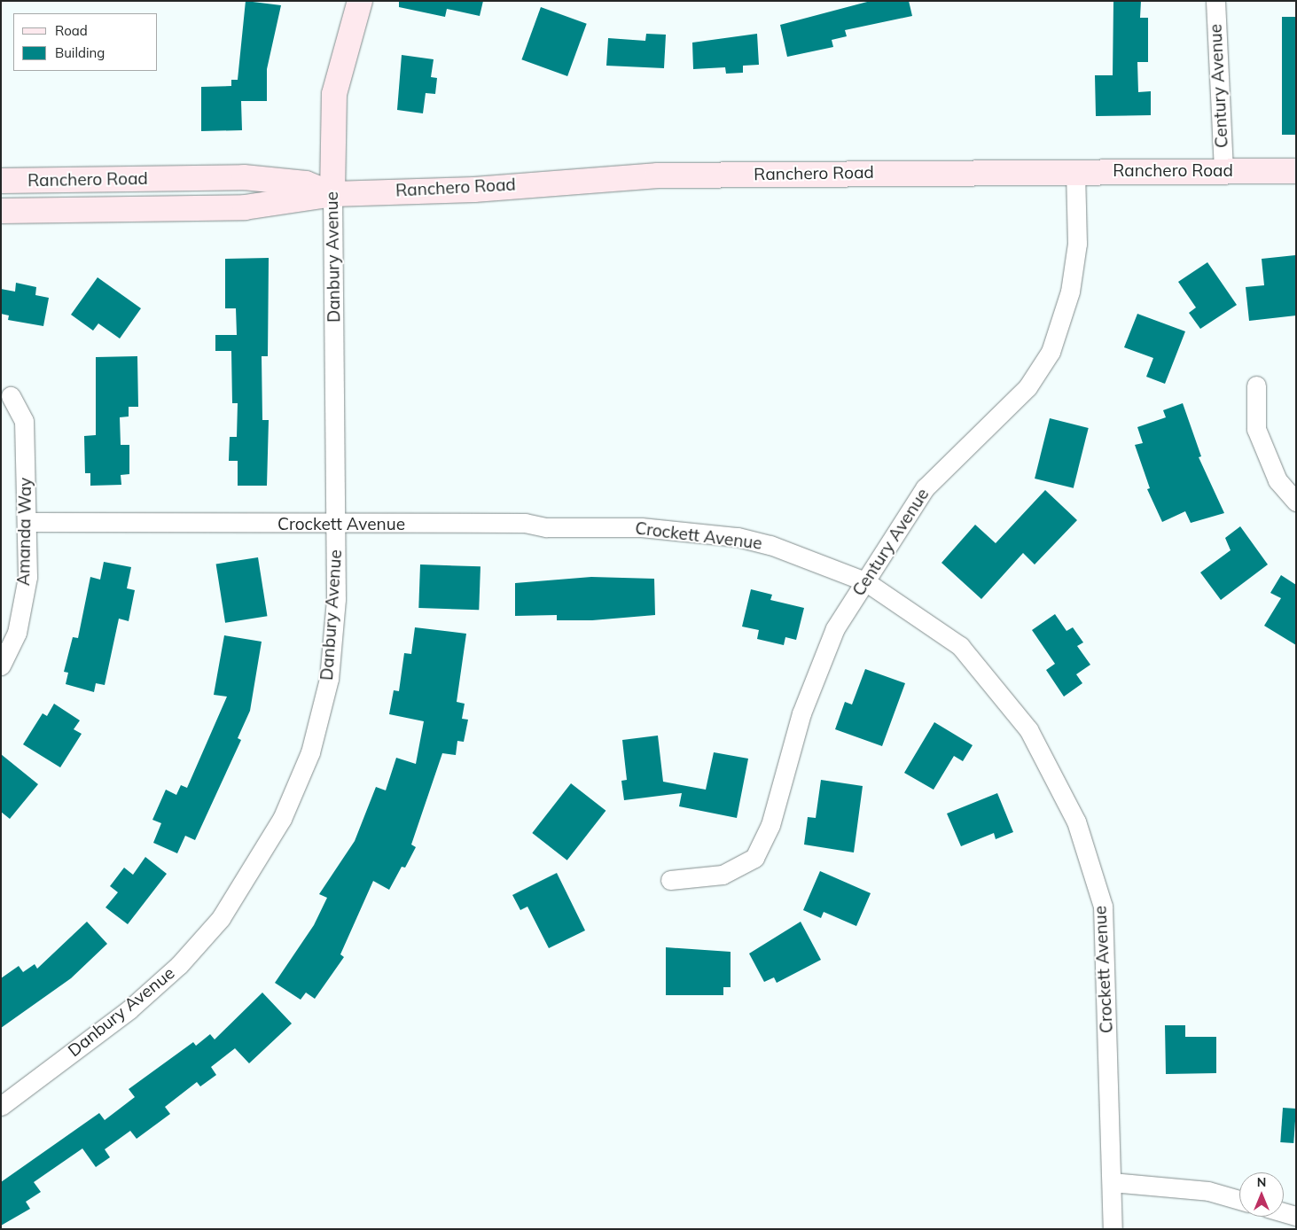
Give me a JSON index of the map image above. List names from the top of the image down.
{
  "streets": {
    "main road": ["Ranchero Road", "Danbury Avenue"],
    "street": ["Century Avenue", "Crockett Avenue", "Amanda Way"]
  },
  "crossings": [
    ["Century Avenue", "Ranchero Road"],
    ["Century Avenue", "Crockett Avenue"],
    ["Ranchero Road", "Danbury Avenue"],
    ["Danbury Avenue", "Crockett Avenue"],
    ["Crockett Avenue", "Amanda Way"]
  ],
  "legend": ["Road", "Building"],
  "north": "top"
}
